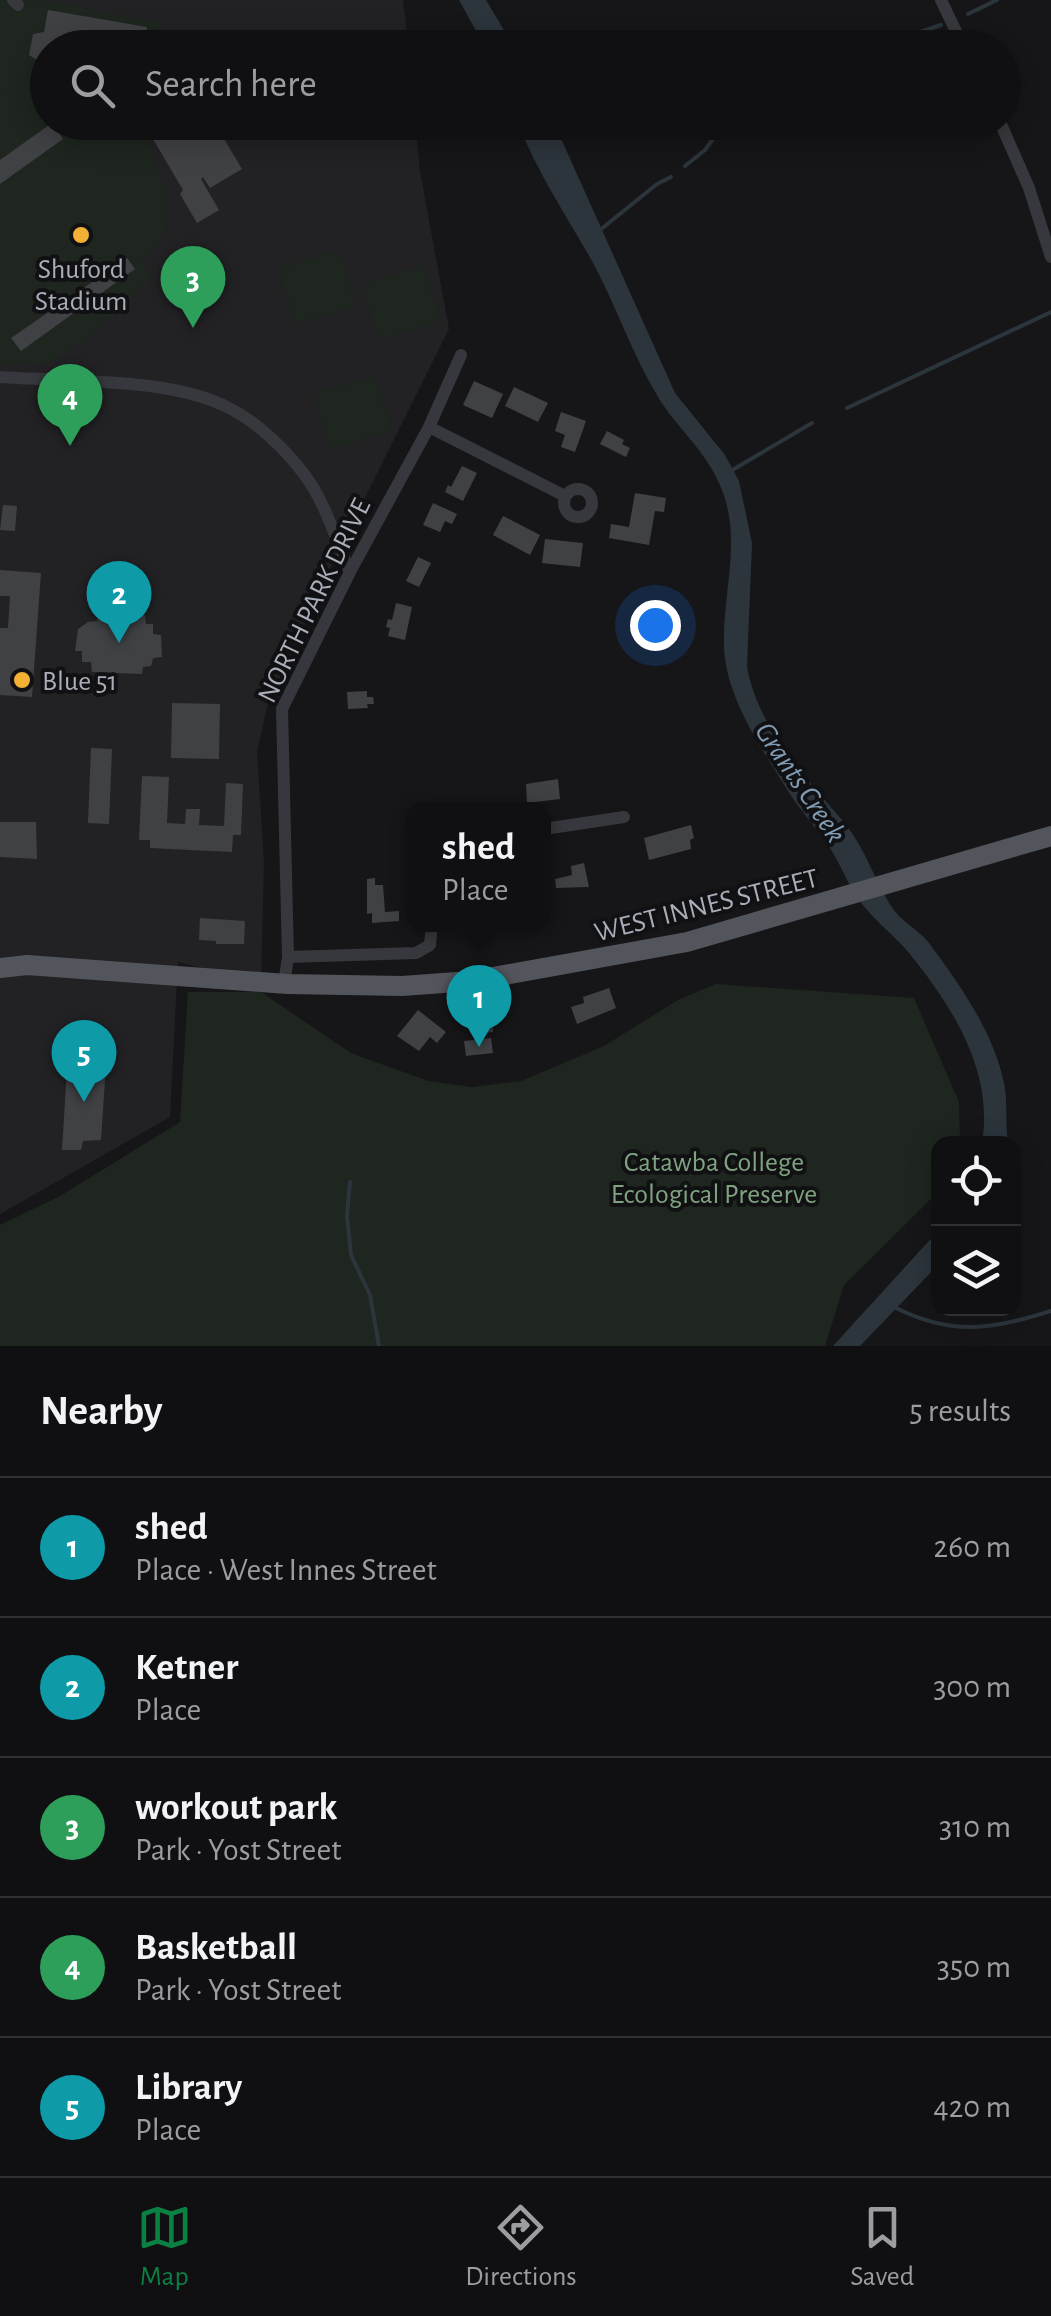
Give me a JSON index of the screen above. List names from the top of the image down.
{
  "streets": {
    "main road": ["WEST INNES STREET"],
    "street": ["NORTH PARK DRIVE"]
  },
  "crossings": [
    ["NORTH PARK DRIVE", "WEST INNES STREET"]
  ],
  "water": ["Grants Creek"],
  "parks": ["Catawba College Ecological Preserve"],
  "places": ["Shuford Stadium", "Blue 51"],
  "page": {
    "search": "Search here",
    "pins": [
      "3",
      "4",
      "2",
      "1",
      "5"
    ],
    "popup": ["shed", "Place"],
    "heading": ["Nearby", "5 results"],
    "list": [
      {
        "mark": "1",
        "name": "shed",
        "note": "Place · West Innes Street",
        "value": "260 m"
      },
      {
        "mark": "2",
        "name": "Ketner",
        "note": "Place",
        "value": "300 m"
      },
      {
        "mark": "3",
        "name": "workout park",
        "note": "Park · Yost Street",
        "value": "310 m"
      },
      {
        "mark": "4",
        "name": "Basketball",
        "note": "Park · Yost Street",
        "value": "350 m"
      },
      {
        "mark": "5",
        "name": "Library",
        "note": "Place",
        "value": "420 m"
      }
    ],
    "nav": ["Map", "Directions", "Saved"]
  }
}
